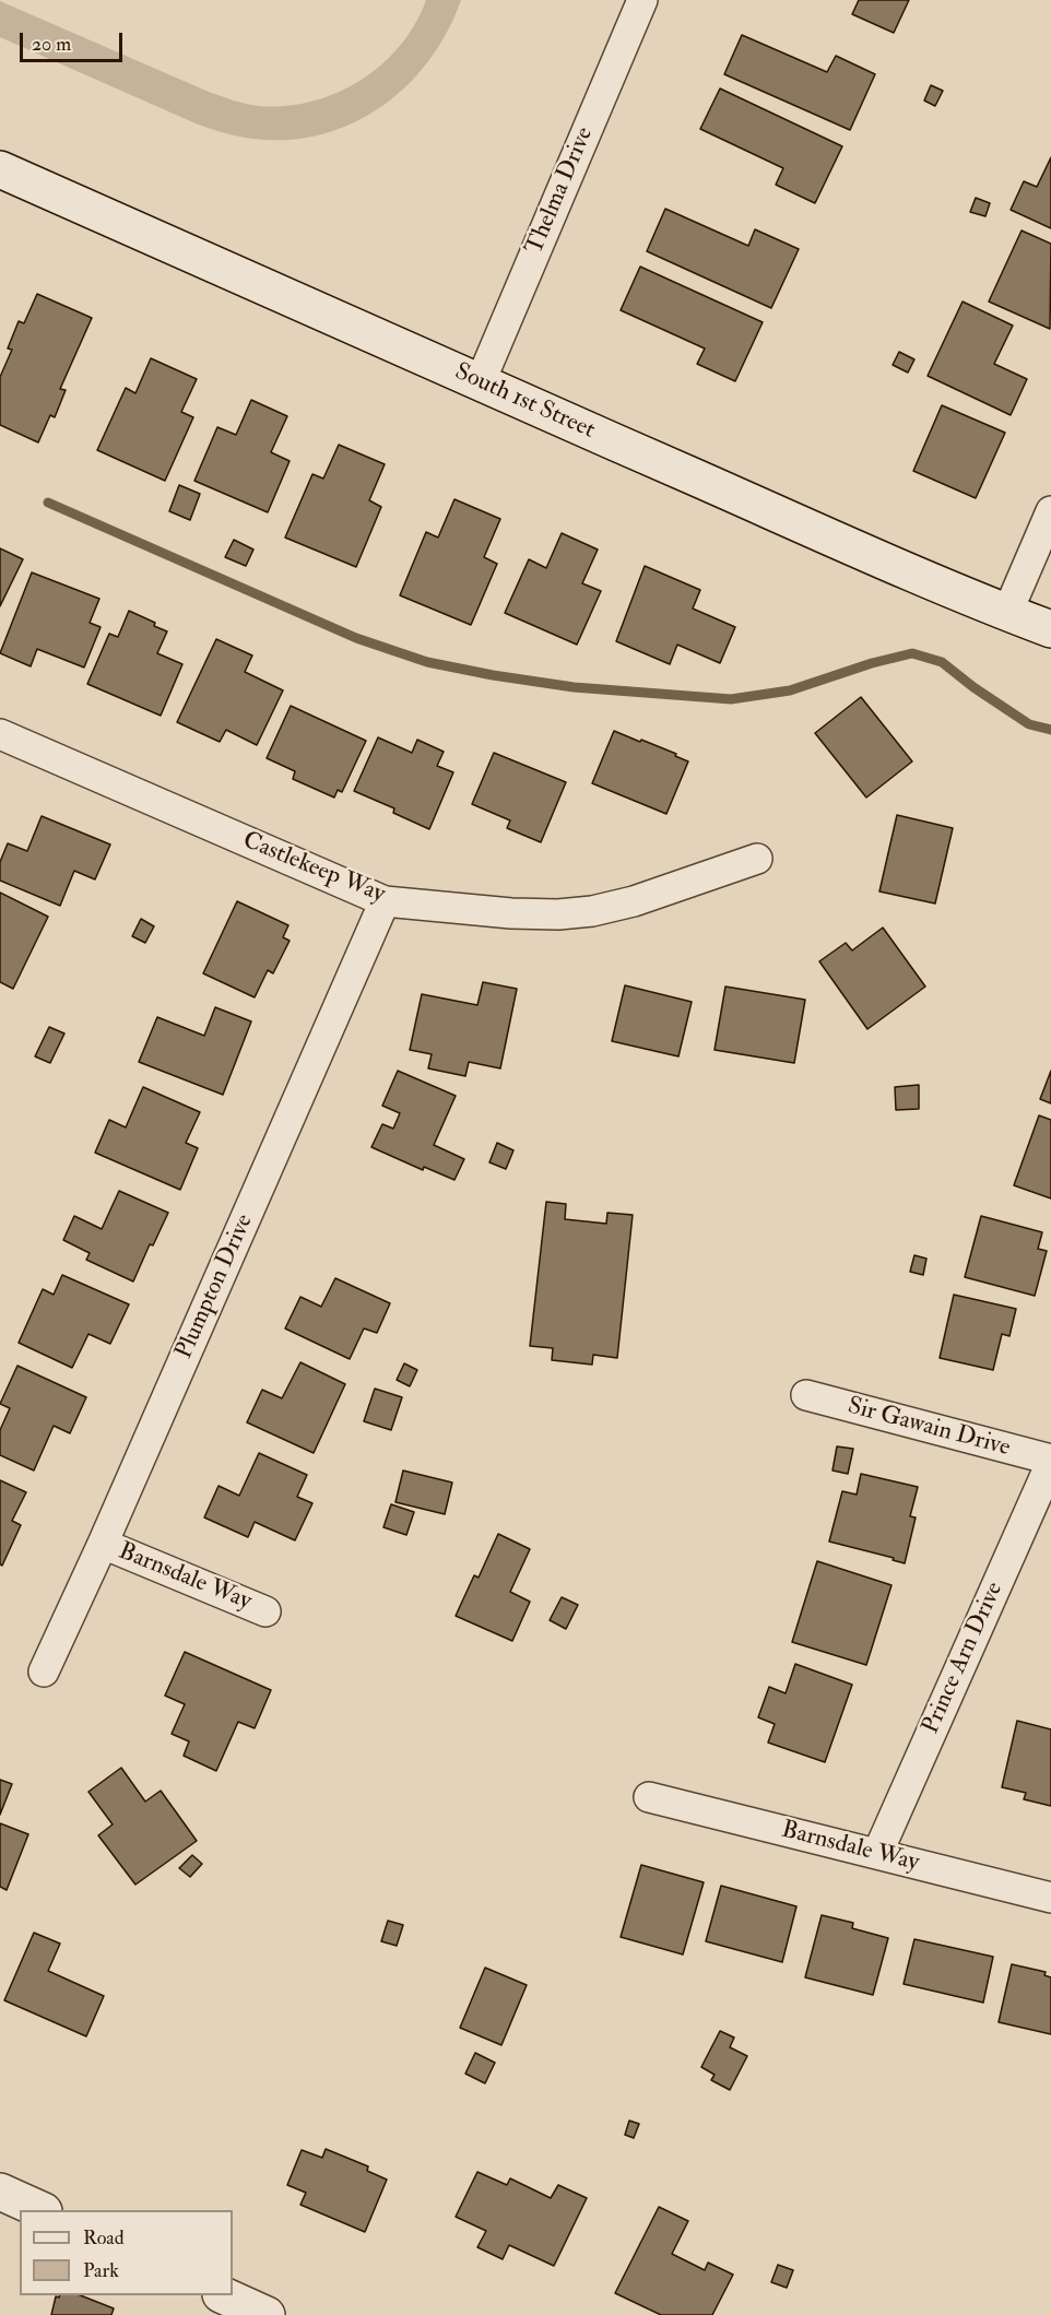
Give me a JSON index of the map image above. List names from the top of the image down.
{
  "streets": {
    "main road": ["South 1st Street"],
    "street": [
      "Thelma Drive",
      "Castlekeep Way",
      "Plumpton Drive",
      "Sir Gawain Drive",
      "Barnsdale Way",
      "Prince Arn Drive"
    ]
  },
  "crossings": [
    ["Thelma Drive", "South 1st Street"],
    ["Castlekeep Way", "Plumpton Drive"],
    ["Plumpton Drive", "Barnsdale Way"],
    ["Sir Gawain Drive", "Prince Arn Drive"],
    ["Barnsdale Way", "Prince Arn Drive"]
  ],
  "legend": ["Road", "Park"],
  "scale_bar": "20 m"
}
